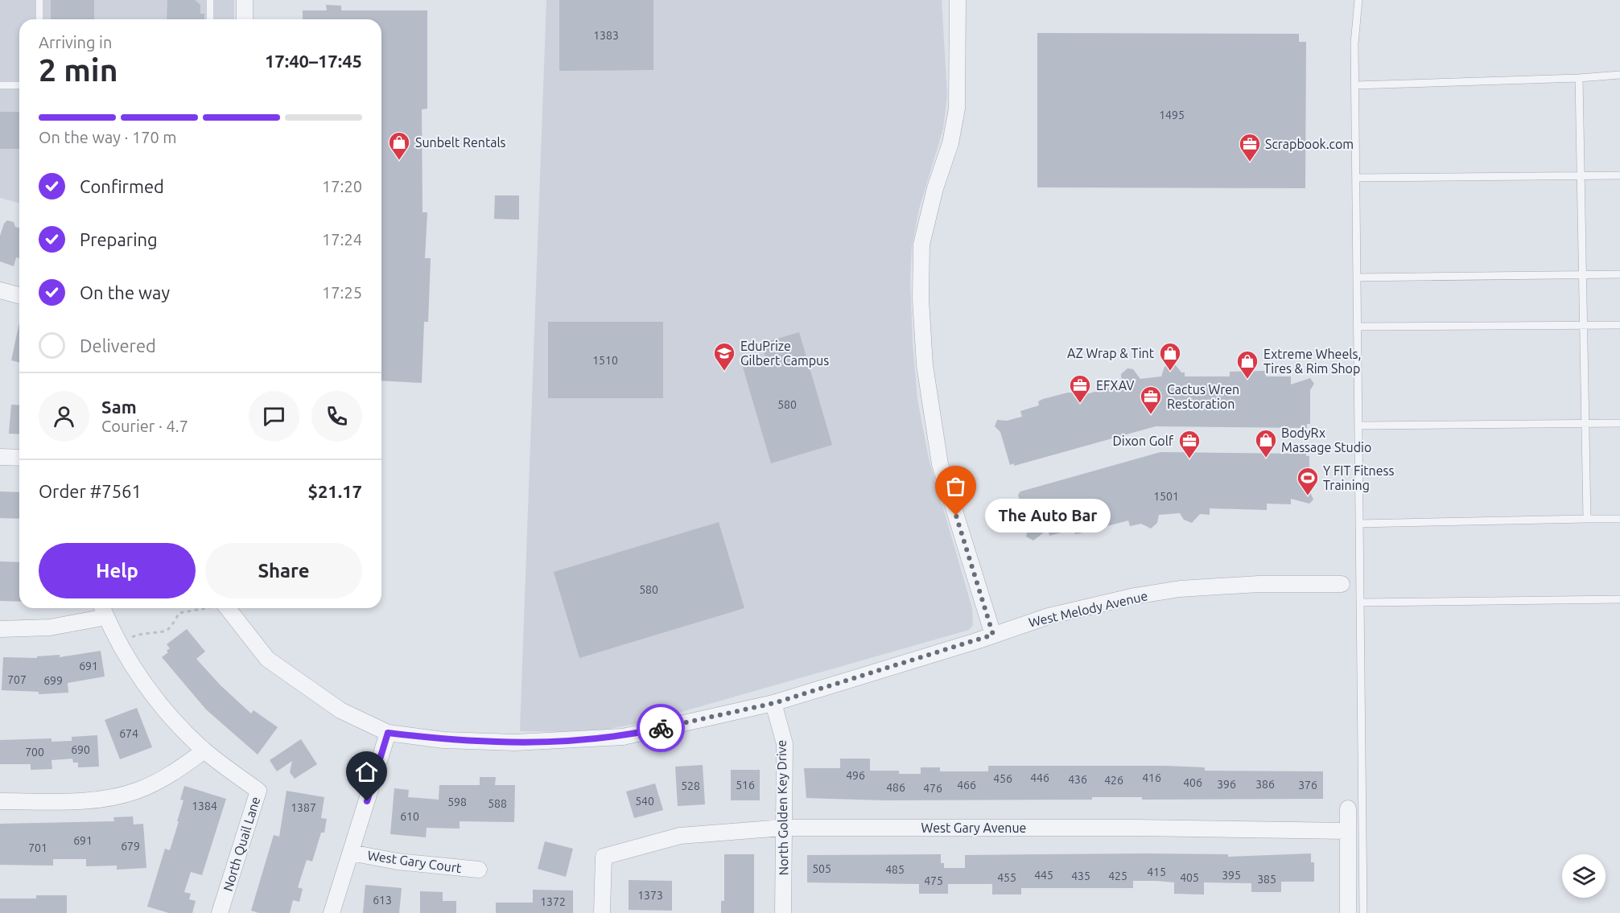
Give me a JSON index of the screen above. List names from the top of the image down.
{
  "streets": {
    "street": [
      "West Melody Avenue",
      "North Golden Key Drive",
      "West Gary Avenue",
      "North Quail Lane",
      "West Gary Court"
    ]
  },
  "crossings": [
    ["West Melody Avenue", "North Golden Key Drive"],
    ["North Golden Key Drive", "West Gary Avenue"]
  ],
  "places": {
    "shop": [
      "Sunbelt Rentals",
      "AZ Wrap & Tint",
      "Extreme Wheels, Tires & Rim Shop",
      "BodyRx Massage Studio"
    ],
    "office": [
      "Scrapbook.com",
      "EFXAV",
      "Cactus Wren Restoration",
      "Dixon Golf"
    ],
    "school or university": ["EduPrize Gilbert Campus"],
    "sports": ["Y FIT Fitness Training"],
    "other": ["The Auto Bar"]
  },
  "house_numbers": [
    "1383",
    "1495",
    "1510",
    "580",
    "1501",
    "580",
    "691",
    "707",
    "699",
    "674",
    "690",
    "700",
    "496",
    "446",
    "416",
    "456",
    "436",
    "426",
    "406",
    "396",
    "386",
    "516",
    "466",
    "376",
    "528",
    "486",
    "476",
    "540",
    "598",
    "588",
    "1384",
    "1387",
    "610",
    "691",
    "679",
    "701",
    "505",
    "485",
    "415",
    "445",
    "395",
    "435",
    "425",
    "455",
    "405",
    "385",
    "475",
    "1373",
    "613",
    "1372"
  ],
  "page": {
    "heading": ["2 min", "Arriving in", "17:40–17:45"],
    "panel": [
      "Sam",
      "Courier · 4.7",
      "Order #7561",
      "$21.17"
    ],
    "bar": "On the way · 170 m",
    "list": [
      ["Confirmed", "17:20"],
      ["Preparing", "17:24"],
      ["On the way", "17:25"],
      "Delivered"
    ],
    "bubble": "The Auto Bar",
    "buttons": ["Help", "Share"]
  }
}
